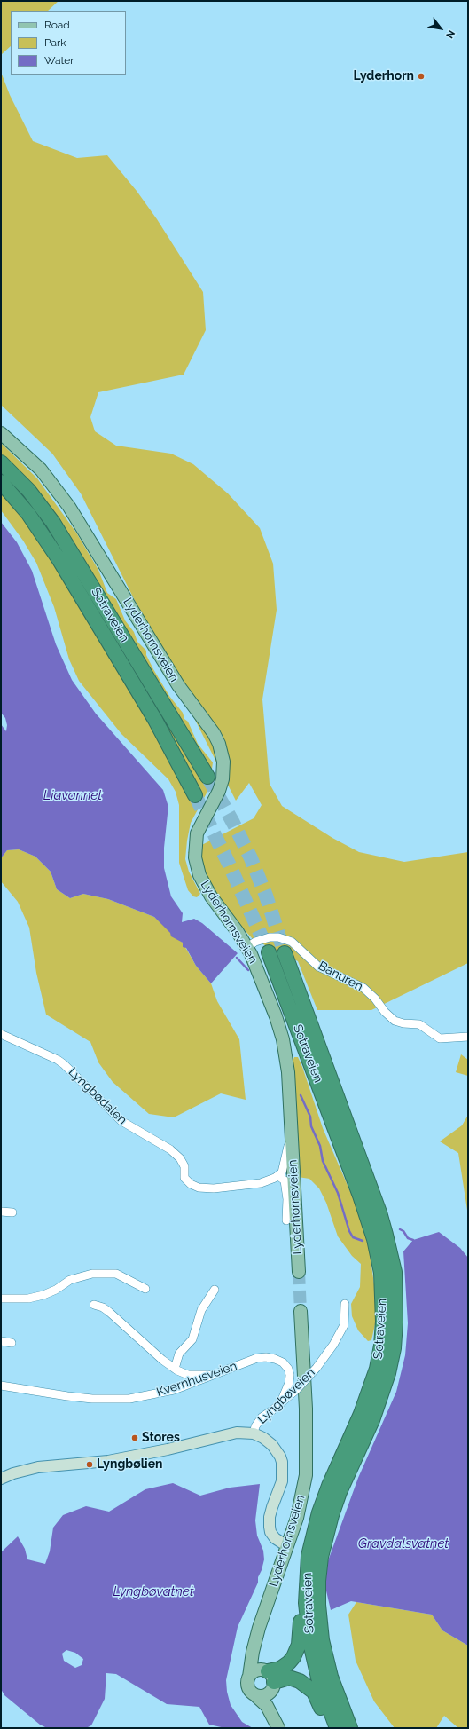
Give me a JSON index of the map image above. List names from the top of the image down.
{
  "streets": {
    "highway": ["Sotraveien"],
    "main road": ["Lyderhornsveien"],
    "street": [
      "Banuren",
      "Lyngbødalen",
      "Kvernhusveien",
      "Lyngbøveien"
    ]
  },
  "crossings": [
    ["Lyderhornsveien", "Banuren"],
    ["Lyderhornsveien", "Lyngbøveien"],
    ["Kvernhusveien", "Lyngbøveien"]
  ],
  "water": ["Liavannet", "Gravdalsvatnet", "Lyngbøvatnet"],
  "places": ["Lyderhorn", "Stores", "Lyngbølien"],
  "legend": ["Road", "Park", "Water"],
  "north": "bottom right"
}
